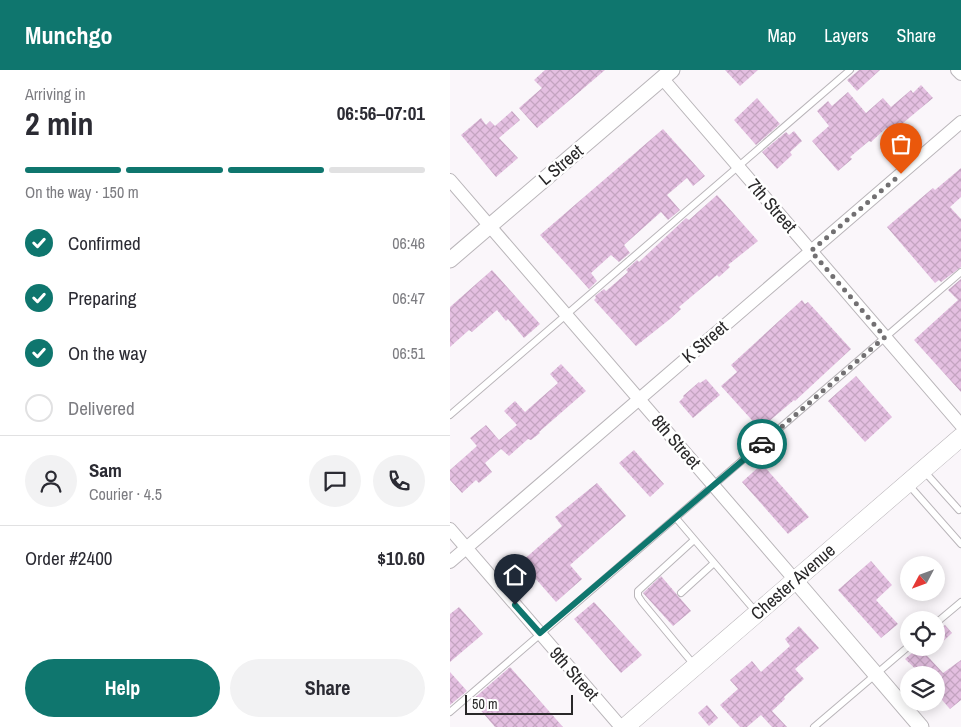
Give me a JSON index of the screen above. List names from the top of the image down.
{
  "streets": {
    "main road": ["Chester Avenue"],
    "street": [
      "L Street",
      "7th Street",
      "K Street",
      "8th Street",
      "9th Street"
    ]
  },
  "crossings": [
    ["L Street", "7th Street"],
    ["L Street", "8th Street"],
    ["7th Street", "K Street"],
    ["K Street", "8th Street"],
    ["K Street", "9th Street"],
    ["8th Street", "Chester Avenue"]
  ],
  "scale_bar": "50 m",
  "north": "bottom left",
  "page": {
    "header": "Munchgo",
    "nav": ["Map", "Layers", "Share"],
    "heading": ["2 min", "Arriving in", "06:56–07:01"],
    "panel": [
      "Sam",
      "Courier · 4.5",
      "Order #2400",
      "$10.60"
    ],
    "bar": "On the way · 150 m",
    "list": [
      ["Confirmed", "06:46"],
      ["Preparing", "06:47"],
      ["On the way", "06:51"],
      "Delivered"
    ],
    "buttons": ["Help", "Share"],
    "scale": "50 m"
  }
}
